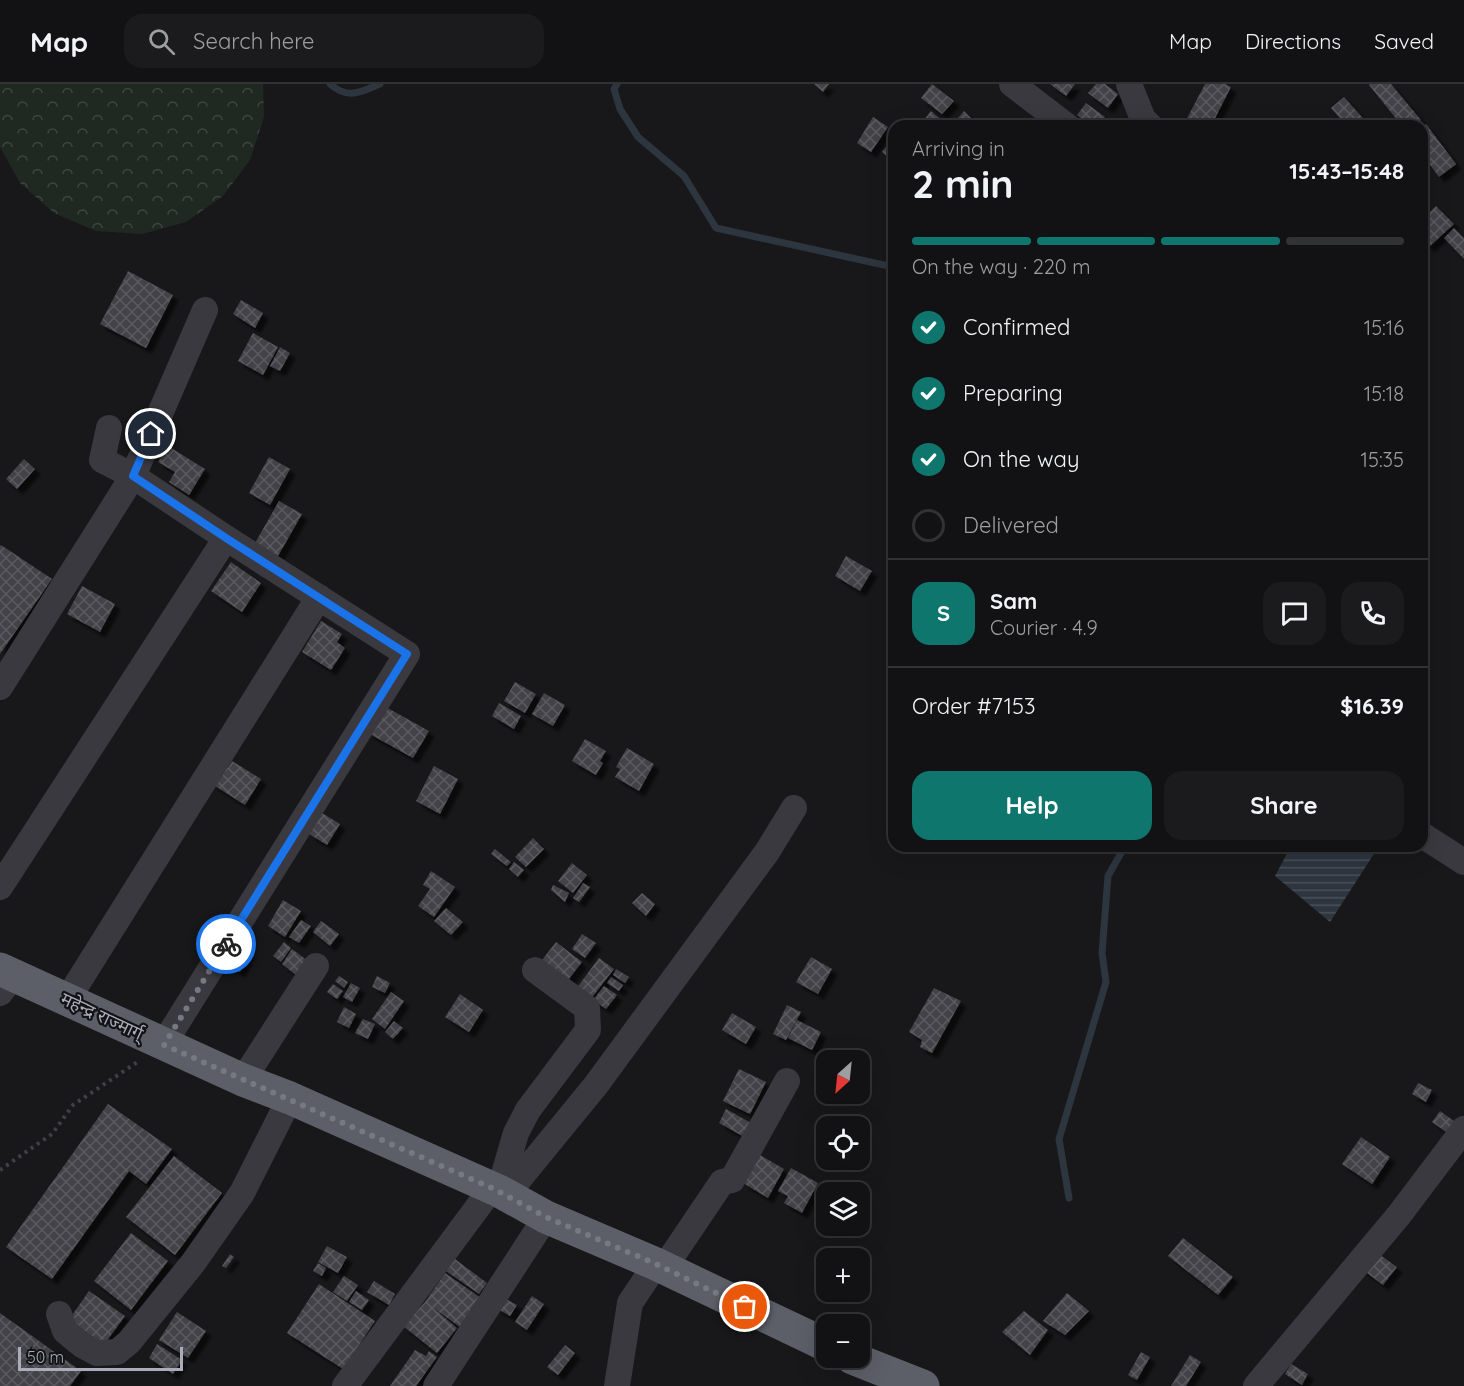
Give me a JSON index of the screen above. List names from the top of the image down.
{
  "streets": {
    "highway": ["महेन्द्र राज्मार्ग्"]
  },
  "scale_bar": "50 m",
  "north": "bottom left",
  "page": {
    "header": "Map",
    "search": "Search here",
    "nav": ["Map", "Directions", "Saved"],
    "heading": ["2 min", "Arriving in", "15:43–15:48"],
    "panel": [
      "Sam",
      "Courier · 4.9",
      "Order #7153",
      "$16.39"
    ],
    "bar": "On the way · 220 m",
    "list": [
      ["Confirmed", "15:16"],
      ["Preparing", "15:18"],
      ["On the way", "15:35"],
      "Delivered"
    ],
    "round": "S",
    "buttons": ["Help", "Share"],
    "map_buttons": ["+", "−"],
    "scale": "50 m"
  }
}
